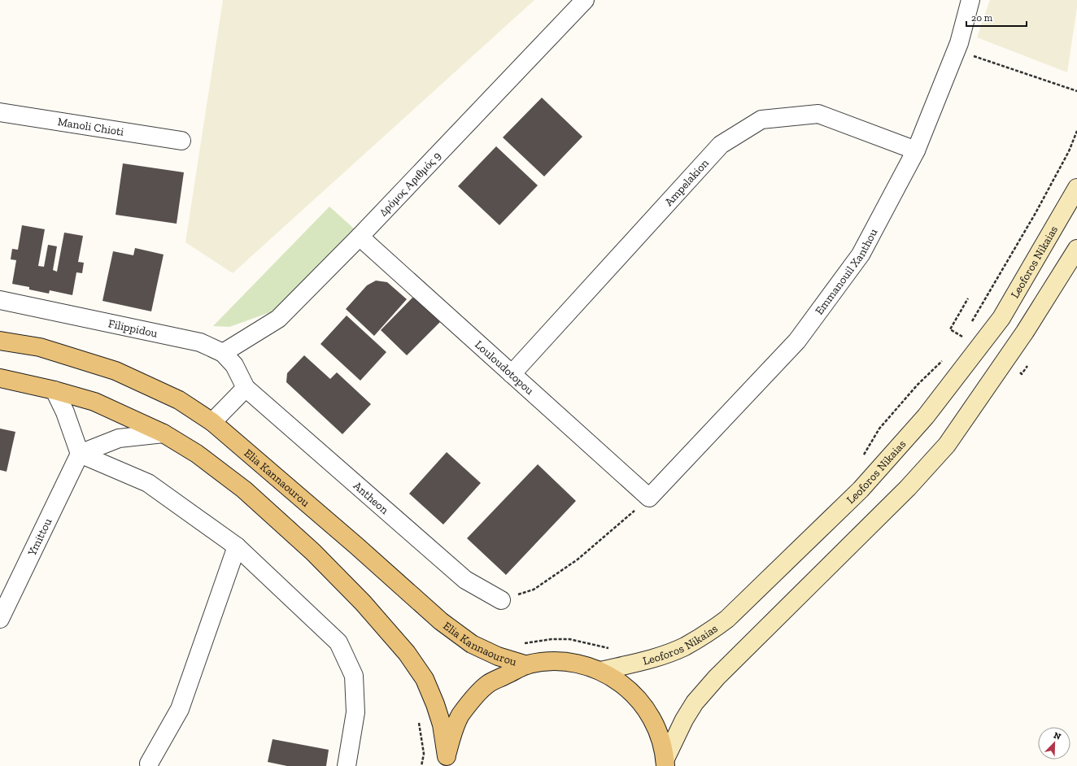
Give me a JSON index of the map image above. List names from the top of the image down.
{
  "streets": {
    "main road": ["Leoforos Nikaias", "Elia Kannaourou"],
    "street": [
      "Manoli Chioti",
      "Ampelakion",
      "Δρόμος Αριθμός 9",
      "Emmanouil Xanthou",
      "Filippidou",
      "Louloudotopou",
      "Antheon",
      "Ymittou"
    ]
  },
  "crossings": [
    ["Ampelakion", "Emmanouil Xanthou"],
    ["Ampelakion", "Louloudotopou"],
    ["Δρόμος Αριθμός 9", "Filippidou"],
    ["Δρόμος Αριθμός 9", "Louloudotopou"],
    ["Emmanouil Xanthou", "Louloudotopou"],
    ["Filippidou", "Antheon"]
  ],
  "scale_bar": "20 m",
  "north": "top right"
}
